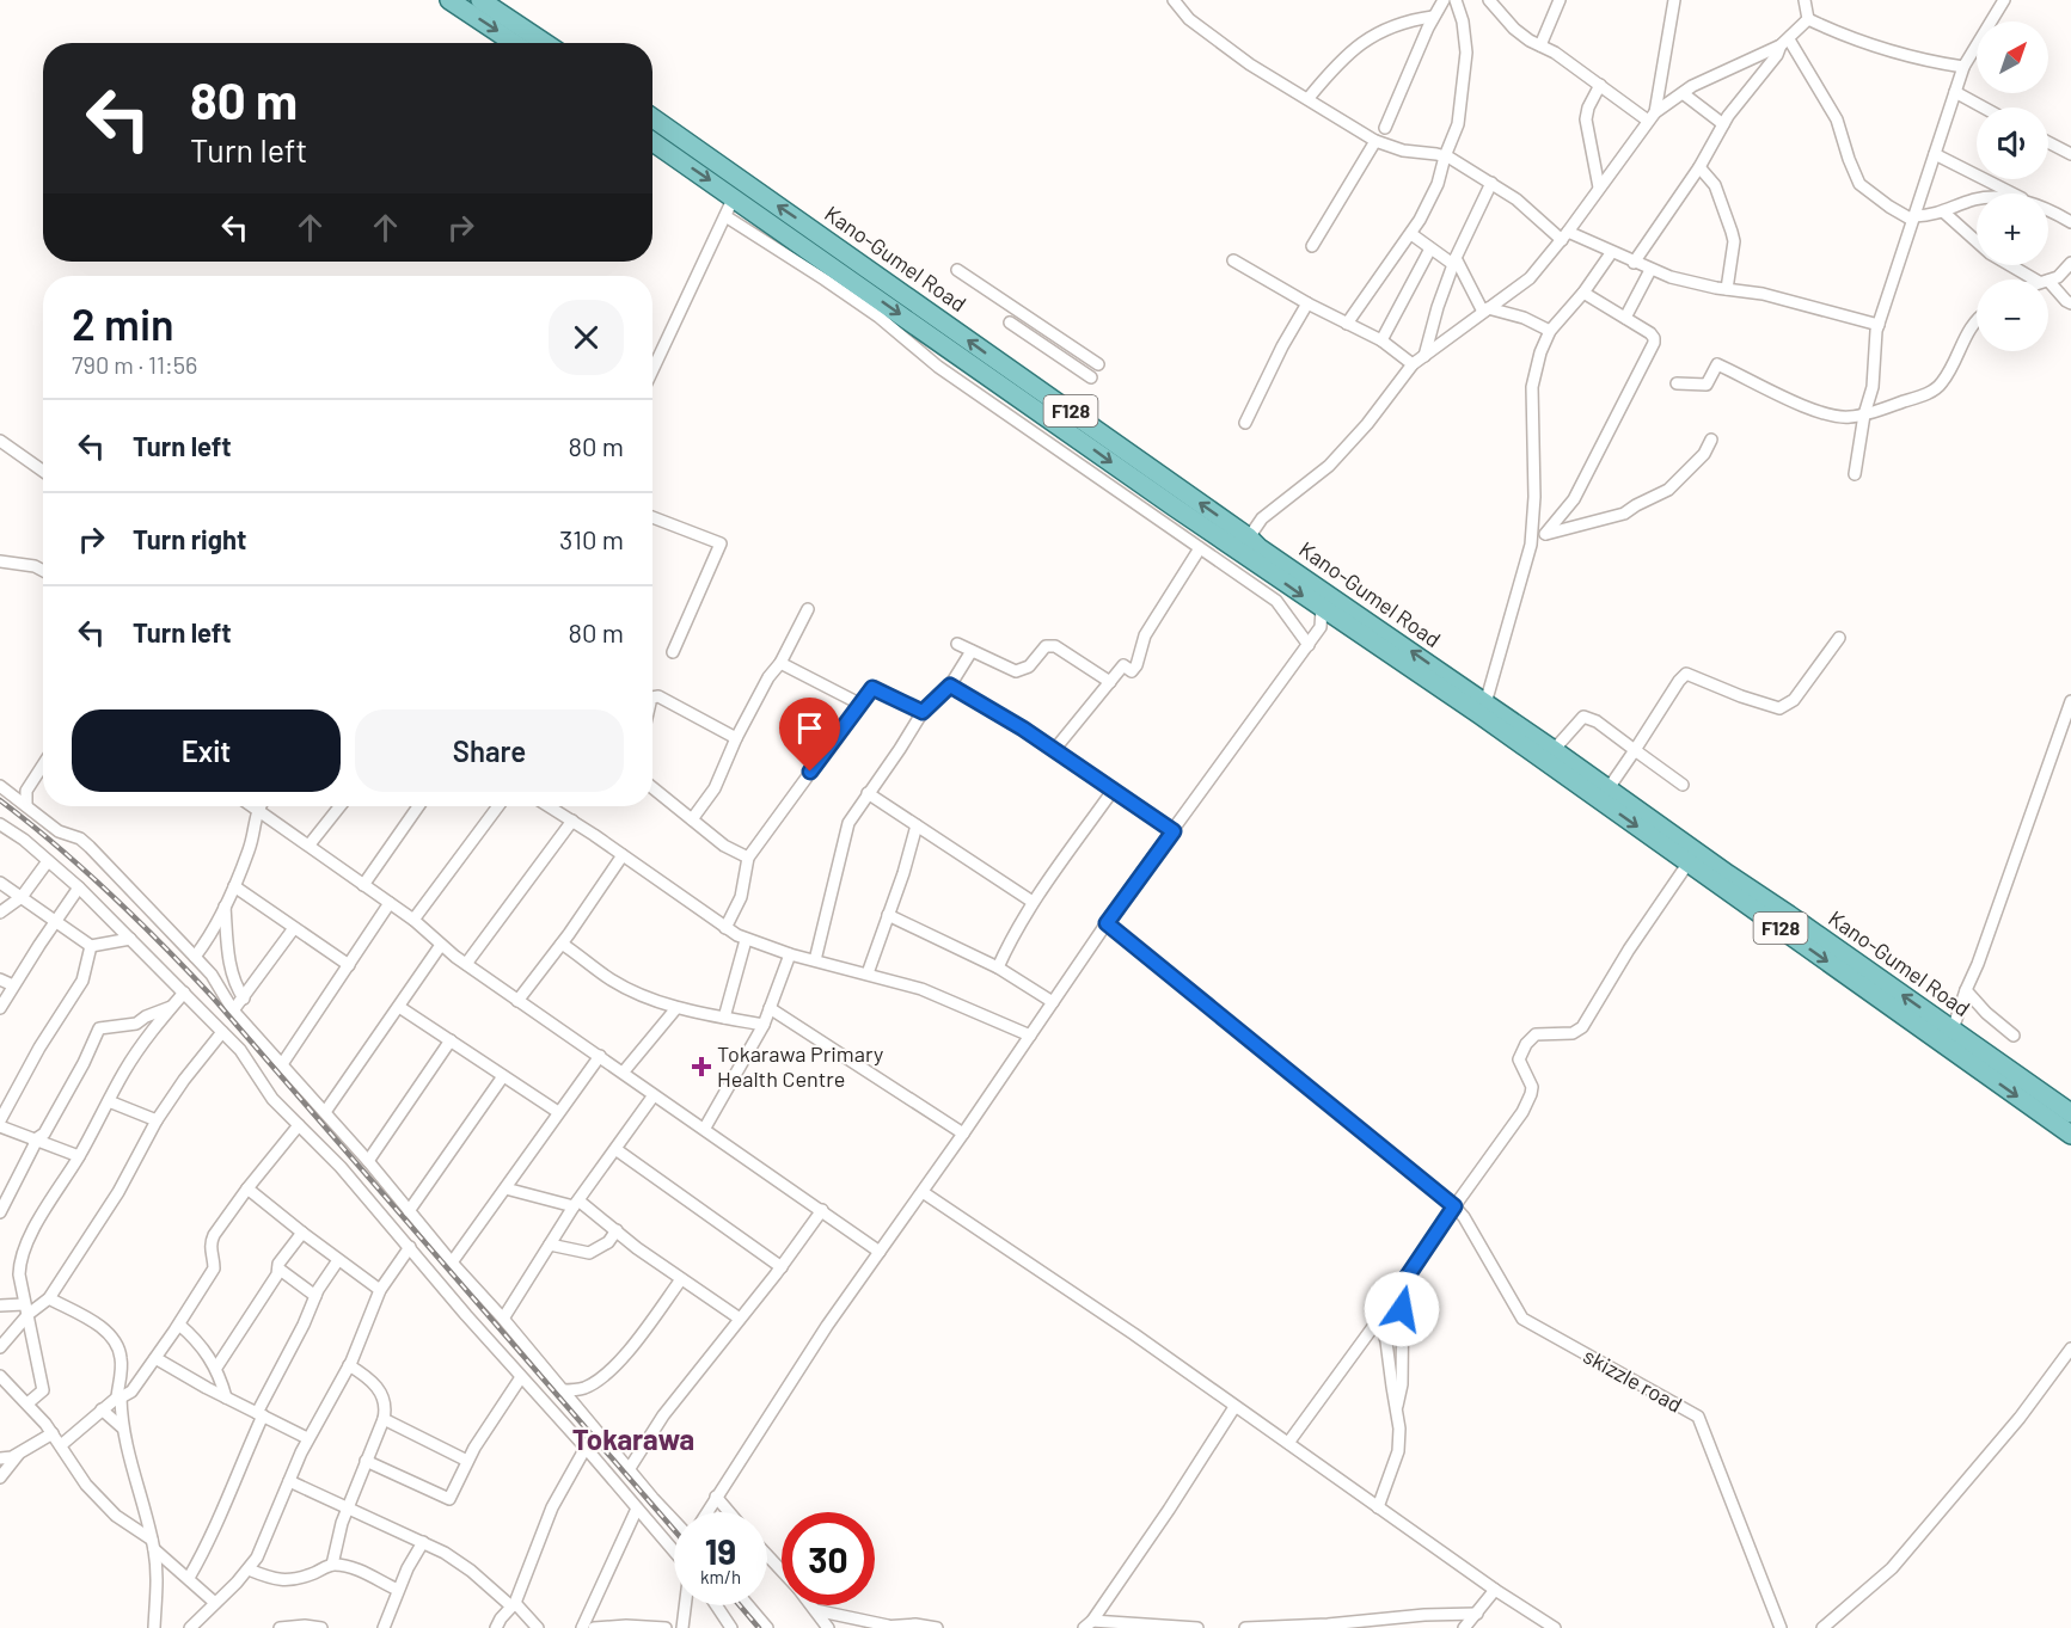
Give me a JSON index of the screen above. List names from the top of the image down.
{
  "streets": {
    "main road": ["Kano-Gumel Road", "F128"],
    "street": ["skizzle road"]
  },
  "districts": ["Tokarawa"],
  "places": {
    "health": ["Tokarawa Primary Health Centre"]
  },
  "north": "top right",
  "page": {
    "map_buttons": ["+", "−"],
    "turn": ["80 m", "Turn left"],
    "heading": ["2 min", "790 m · 11:56"],
    "list": [
      {
        "name": "Turn left",
        "value": "80 m"
      },
      {
        "name": "Turn right",
        "value": "310 m"
      },
      {
        "name": "Turn left",
        "value": "80 m"
      }
    ],
    "buttons": ["Exit", "Share"],
    "speed": "19 km/h",
    "limit": "30"
  }
}
